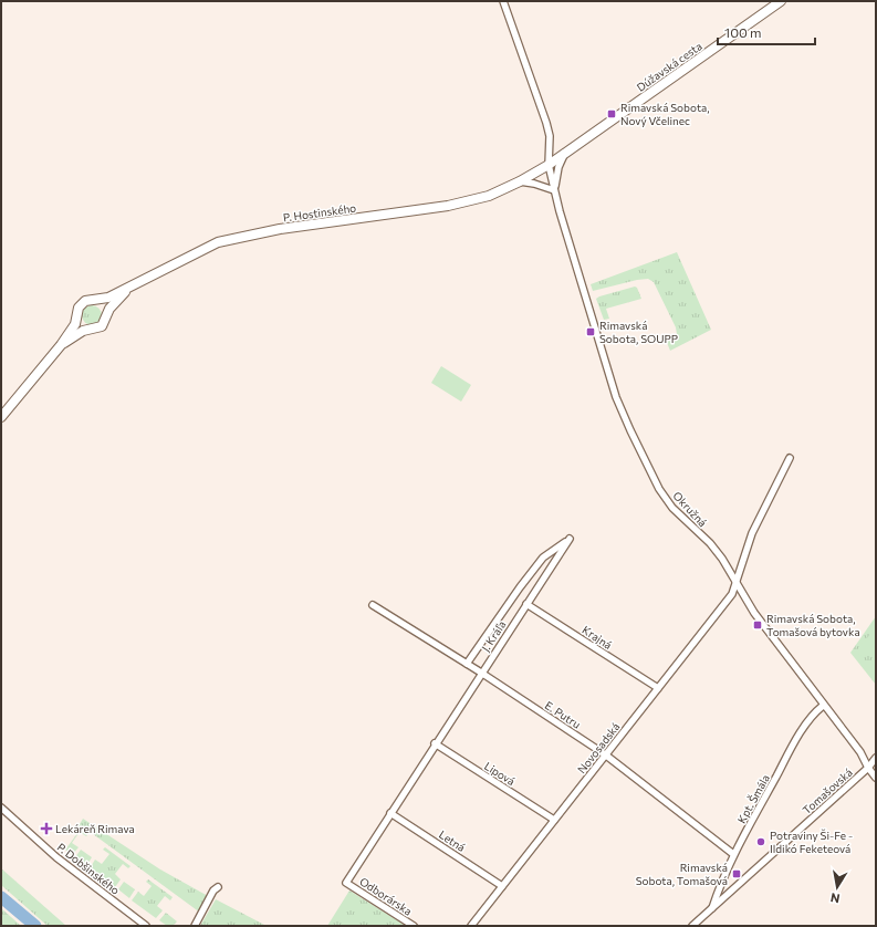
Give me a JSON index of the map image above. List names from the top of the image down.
{
  "streets": {
    "street": [
      "Dúžavská cesta",
      "P. Hostinského",
      "Okružná",
      "J. Kráľa",
      "Krajná",
      "E. Putru",
      "Novosadská",
      "Lipová",
      "Tomašovská",
      "Kpt. Šmála",
      "Letná",
      "P. Dobšinského",
      "Odborárska"
    ]
  },
  "crossings": [
    ["Dúžavská cesta", "P. Hostinského"],
    ["Dúžavská cesta", "Okružná"],
    ["P. Hostinského", "Okružná"],
    ["Okružná", "Novosadská"],
    ["Okružná", "Tomašovská"],
    ["Okružná", "Kpt. Šmála"],
    ["J. Kráľa", "Krajná"],
    ["J. Kráľa", "E. Putru"],
    ["J. Kráľa", "Lipová"],
    ["J. Kráľa", "Letná"],
    ["J. Kráľa", "Odborárska"],
    ["Krajná", "Novosadská"],
    ["E. Putru", "Novosadská"],
    ["E. Putru", "Kpt. Šmála"],
    ["Novosadská", "Lipová"],
    ["Novosadská", "Letná"],
    ["Tomašovská", "Kpt. Šmála"]
  ],
  "places": {
    "transit": [
      "Rimavská Sobota, Nový Včelinec",
      "Rimavská Sobota, SOUPP",
      "Rimavská Sobota, Tomašová bytovka",
      "Rimavská Sobota, Tomašová"
    ],
    "health": ["Lekáreň Rimava"],
    "other": ["Potraviny Ši-Fe - Ildikó Feketeová"]
  },
  "scale_bar": "100 m",
  "north": "bottom"
}
